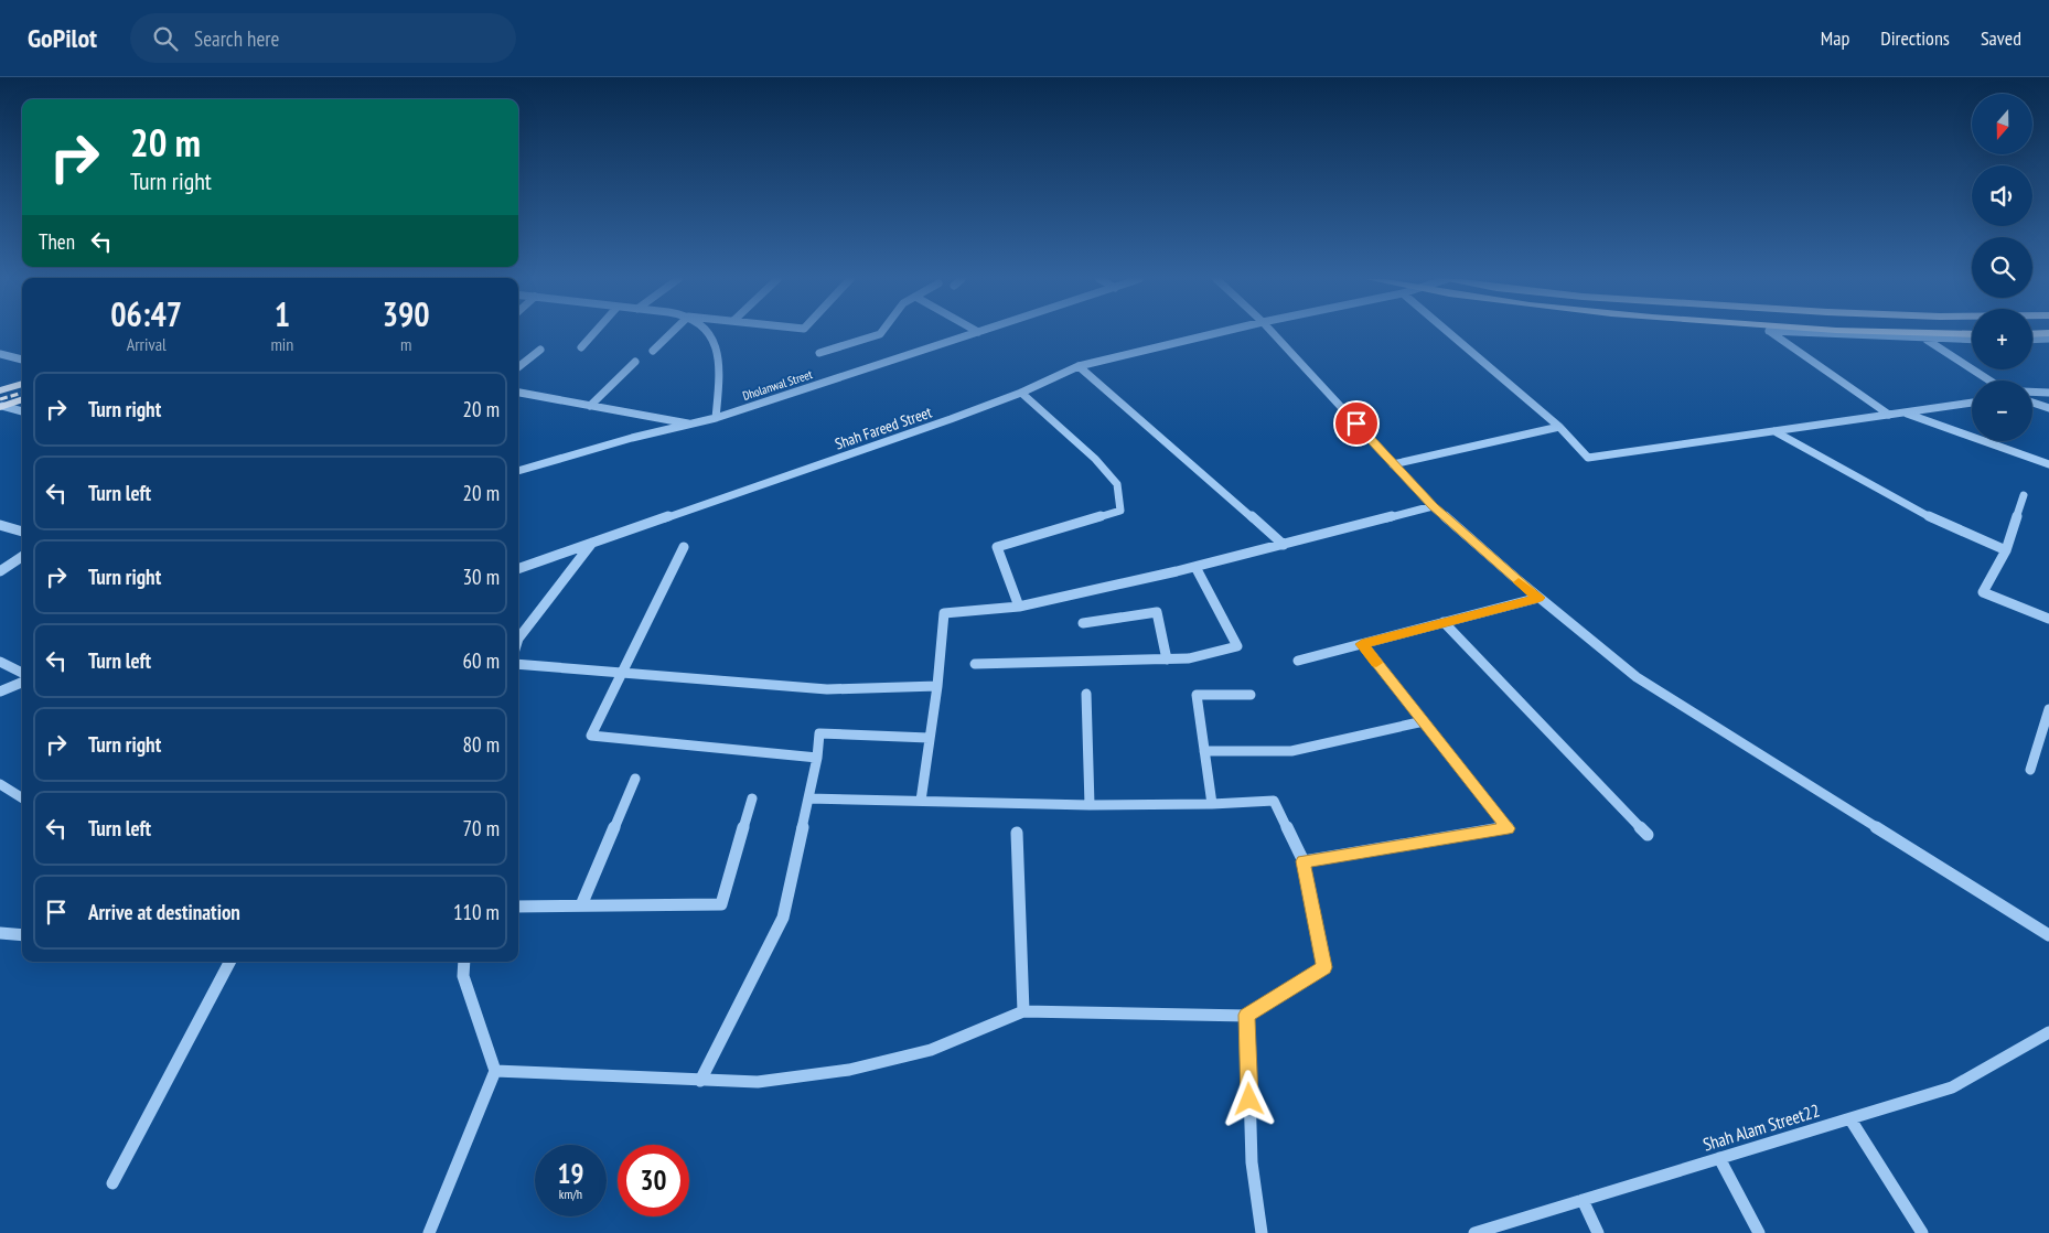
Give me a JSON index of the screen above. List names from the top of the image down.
{
  "streets": {
    "street": ["Dholanwal Street", "Shah Fareed Street", "Shah Alam Street22"]
  },
  "north": "bottom",
  "page": {
    "header": "GoPilot",
    "search": "Search here",
    "nav": ["Map", "Directions", "Saved"],
    "map_buttons": ["+", "−"],
    "turn": ["20 m", "Turn right"],
    "then": "Then",
    "eta": [
      "06:47",
      "Arrival",
      "1",
      "min",
      "390",
      "m"
    ],
    "list": [
      {
        "name": "Turn right",
        "value": "20 m"
      },
      {
        "name": "Turn left",
        "value": "20 m"
      },
      {
        "name": "Turn right",
        "value": "30 m"
      },
      {
        "name": "Turn left",
        "value": "60 m"
      },
      {
        "name": "Turn right",
        "value": "80 m"
      },
      {
        "name": "Turn left",
        "value": "70 m"
      },
      {
        "name": "Arrive at destination",
        "value": "110 m"
      }
    ],
    "speed": "19 km/h",
    "limit": "30"
  }
}
